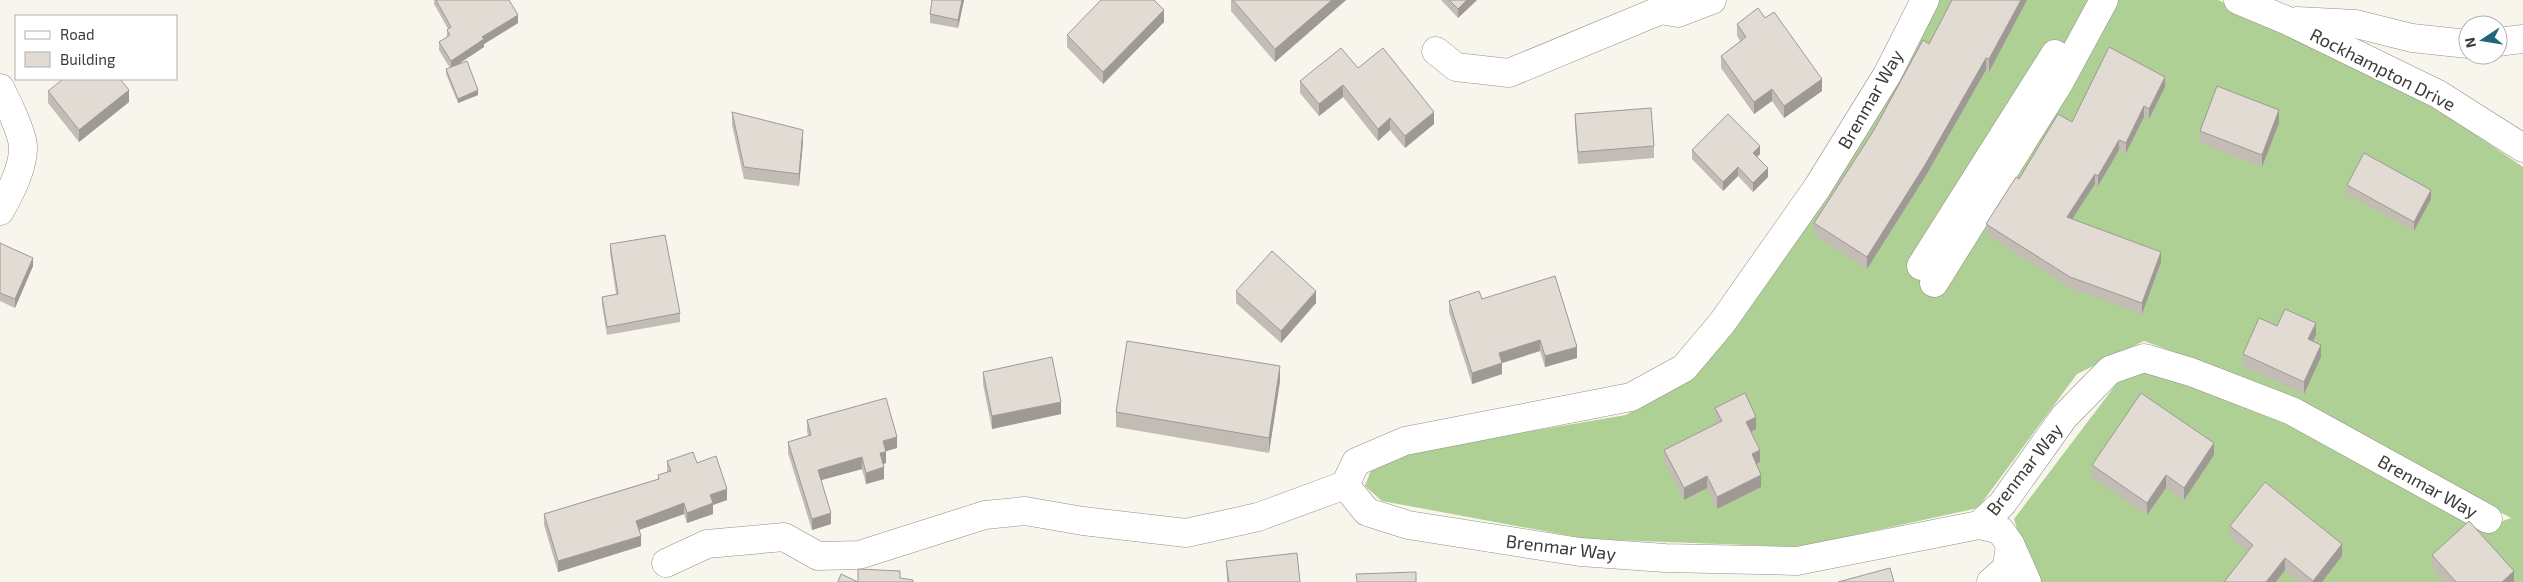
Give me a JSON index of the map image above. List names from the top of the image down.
{
  "streets": {
    "street": ["Rockhampton Drive", "Brenmar Way"]
  },
  "legend": ["Road", "Building"],
  "north": "left"
}
